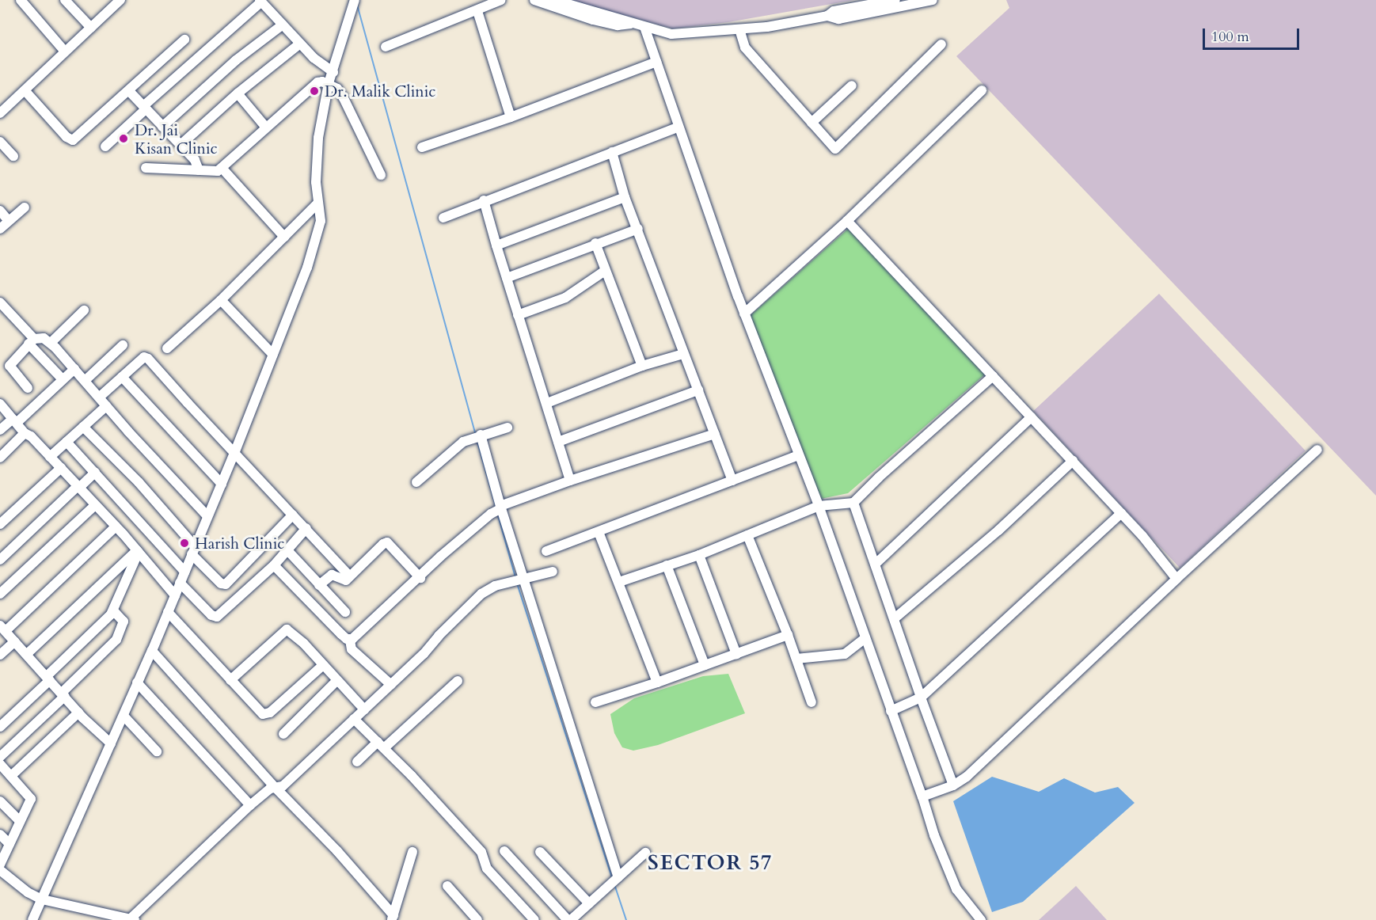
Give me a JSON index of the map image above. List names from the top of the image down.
{
  "districts": ["SECTOR 57"],
  "places": ["Dr. Malik Clinic", "Dr. Jai Kisan Clinic", "Harish Clinic"],
  "scale_bar": "100 m"
}
